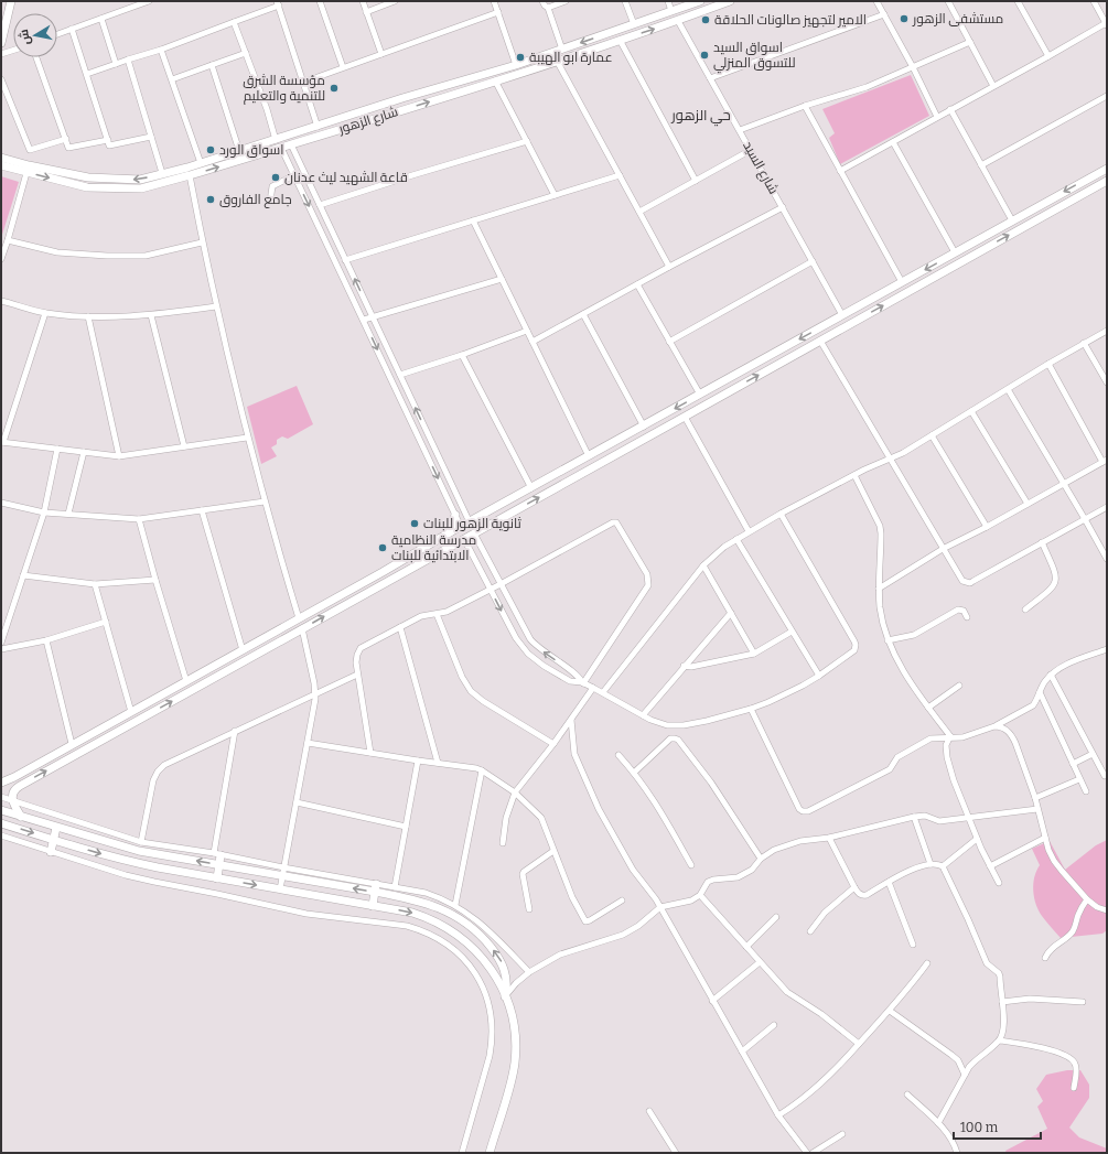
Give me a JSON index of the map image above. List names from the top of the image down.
{
  "streets": {
    "main road": ["شارع الزهور"],
    "street": ["شارع السيد"]
  },
  "crossings": [
    ["شارع الزهور", "شارع السيد"]
  ],
  "districts": ["حي الزهور"],
  "places": [
    "مستشفى الزهور",
    "الامير لتجهيز صالونات الحلاقة",
    "اسواق السيد للتسوق المنزلي",
    "عمارة ابو الهيبة",
    "مؤسسة الشرق للتنمية والتعليم",
    "اسواق الورد",
    "قاعة الشهيد ليث عدنان",
    "جامع الفاروق",
    "ثانوية الزهور للبنات",
    "مدرسة النظامية الابتدائية للبنات"
  ],
  "scale_bar": "100 m",
  "north": "left"
}
